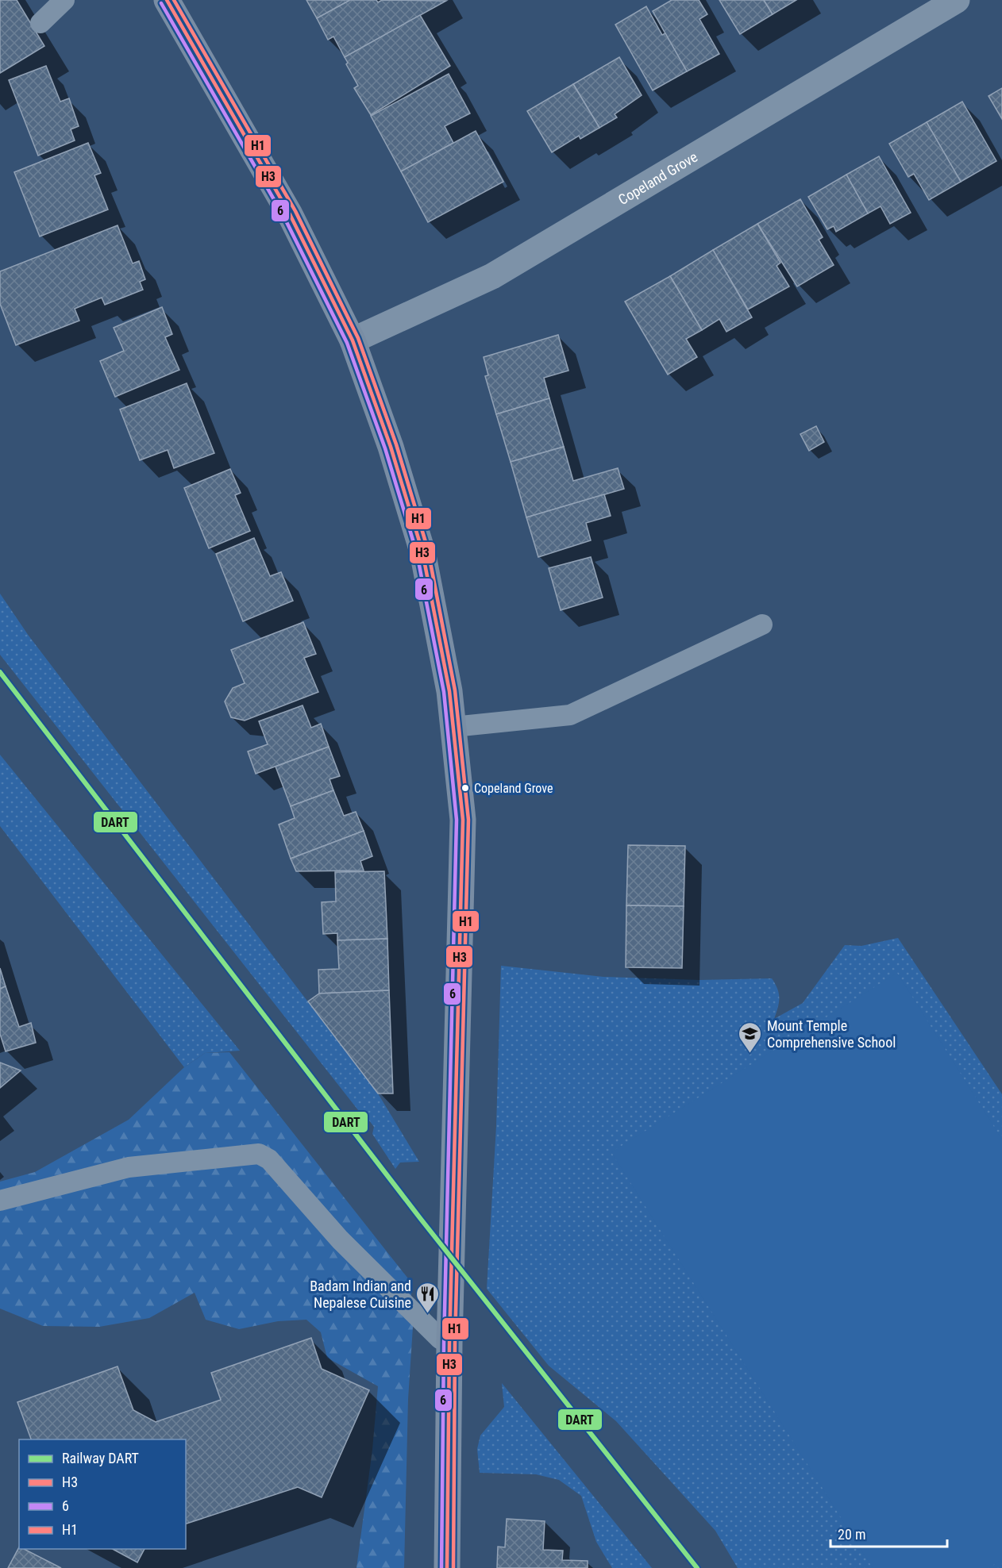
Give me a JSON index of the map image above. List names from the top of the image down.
{
  "streets": {
    "street": ["Copeland Grove"]
  },
  "places": {
    "other": ["Copeland Grove"],
    "school or university": ["Mount Temple Comprehensive School"],
    "restaurant": ["Badam Indian and Nepalese Cuisine"]
  },
  "lines": [
    "transit line H3",
    "transit line H1",
    "transit line 6",
    "rail line DART"
  ],
  "legend": [
    "Railway DART",
    "H3",
    "6",
    "H1"
  ],
  "scale_bar": "20 m"
}
